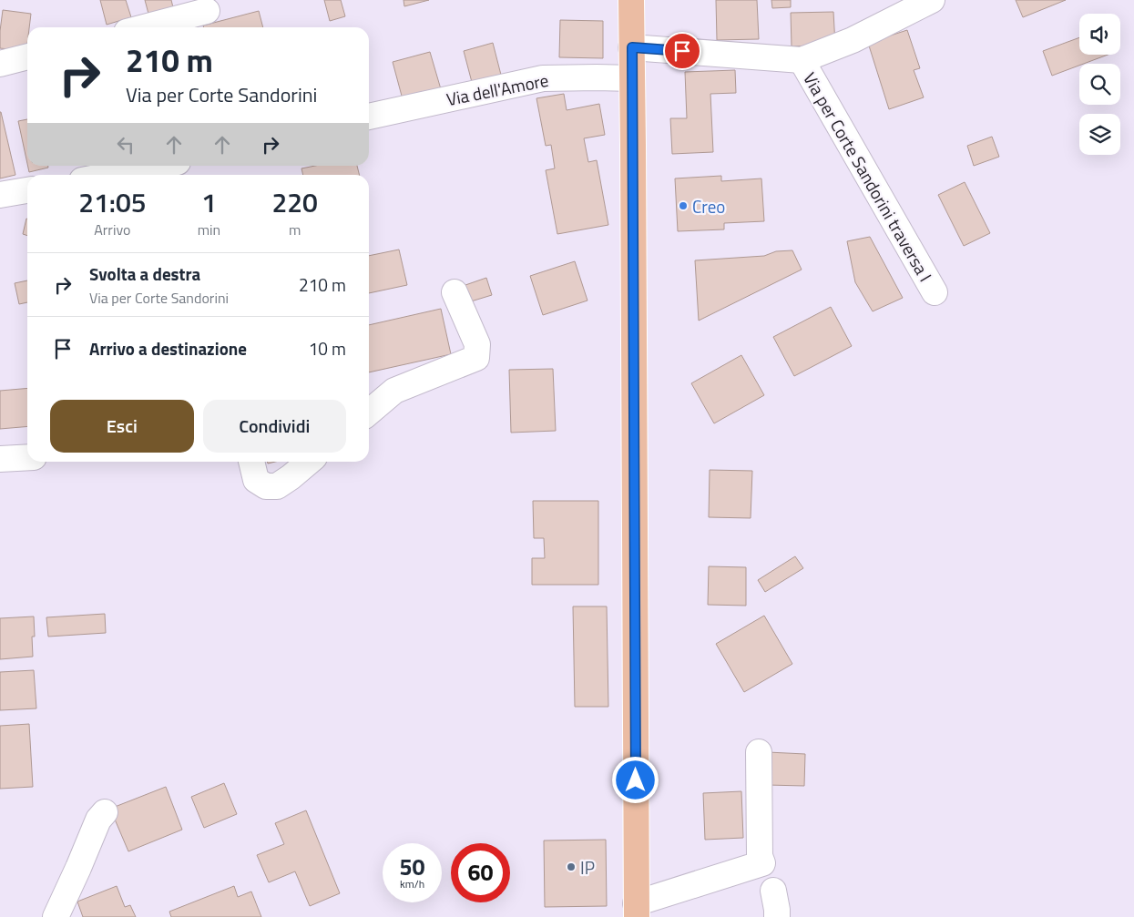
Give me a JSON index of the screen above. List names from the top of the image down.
{
  "streets": {
    "street": ["Via dell'Amore", "Via per Corte Sandorini traversa I"]
  },
  "places": ["Creo", "IP"],
  "page": {
    "turn": ["210 m", "Via per Corte Sandorini"],
    "eta": [
      "21:05",
      "Arrivo",
      "1",
      "min",
      "220",
      "m"
    ],
    "list": [
      {
        "name": "Svolta a destra",
        "note": "Via per Corte Sandorini",
        "value": "210 m"
      },
      {
        "name": "Arrivo a destinazione",
        "value": "10 m"
      }
    ],
    "buttons": ["Esci", "Condividi"],
    "speed": "50 km/h",
    "limit": "60"
  }
}
